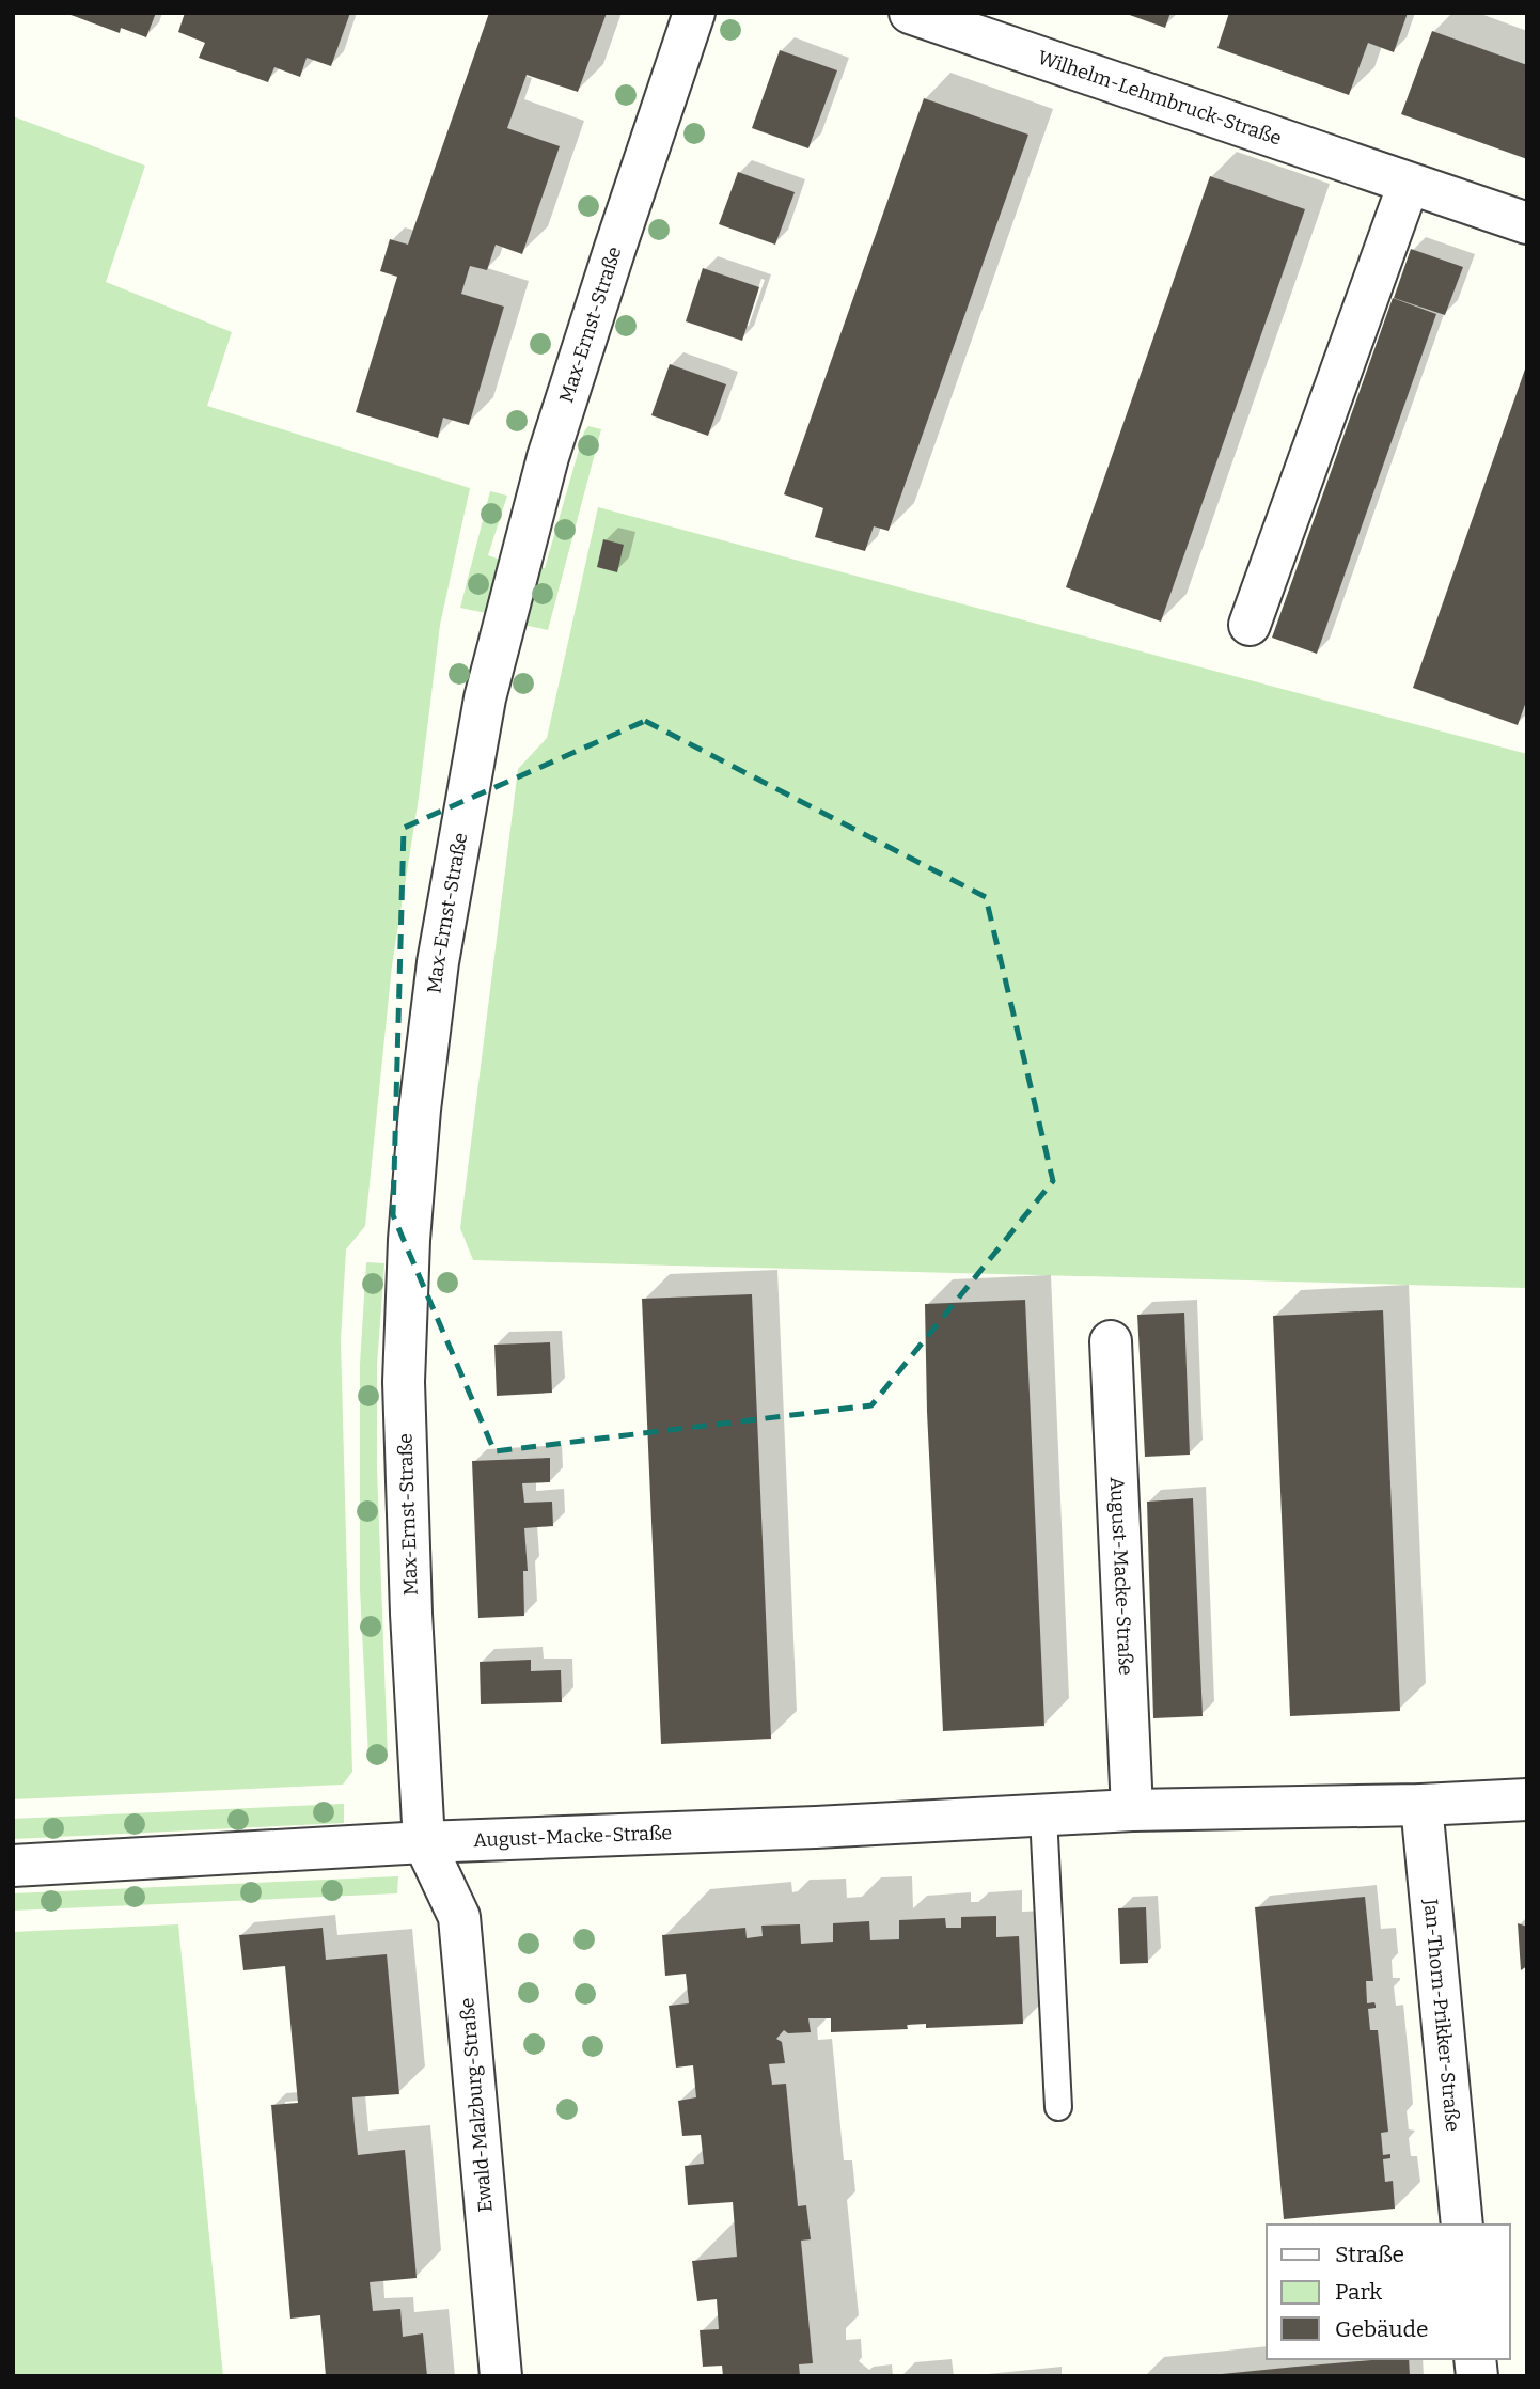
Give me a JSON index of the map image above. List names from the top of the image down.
{
  "streets": {
    "street": [
      "Wilhelm-Lehmbruck-Straße",
      "Max-Ernst-Straße",
      "August-Macke-Straße",
      "Jan-Thorn-Prikker-Straße",
      "Ewald-Malzburg-Straße"
    ]
  },
  "crossings": [
    ["Max-Ernst-Straße", "August-Macke-Straße"],
    ["Max-Ernst-Straße", "Ewald-Malzburg-Straße"],
    ["August-Macke-Straße", "Jan-Thorn-Prikker-Straße"],
    ["August-Macke-Straße", "Ewald-Malzburg-Straße"]
  ],
  "legend": ["Straße", "Park", "Gebäude"]
}
